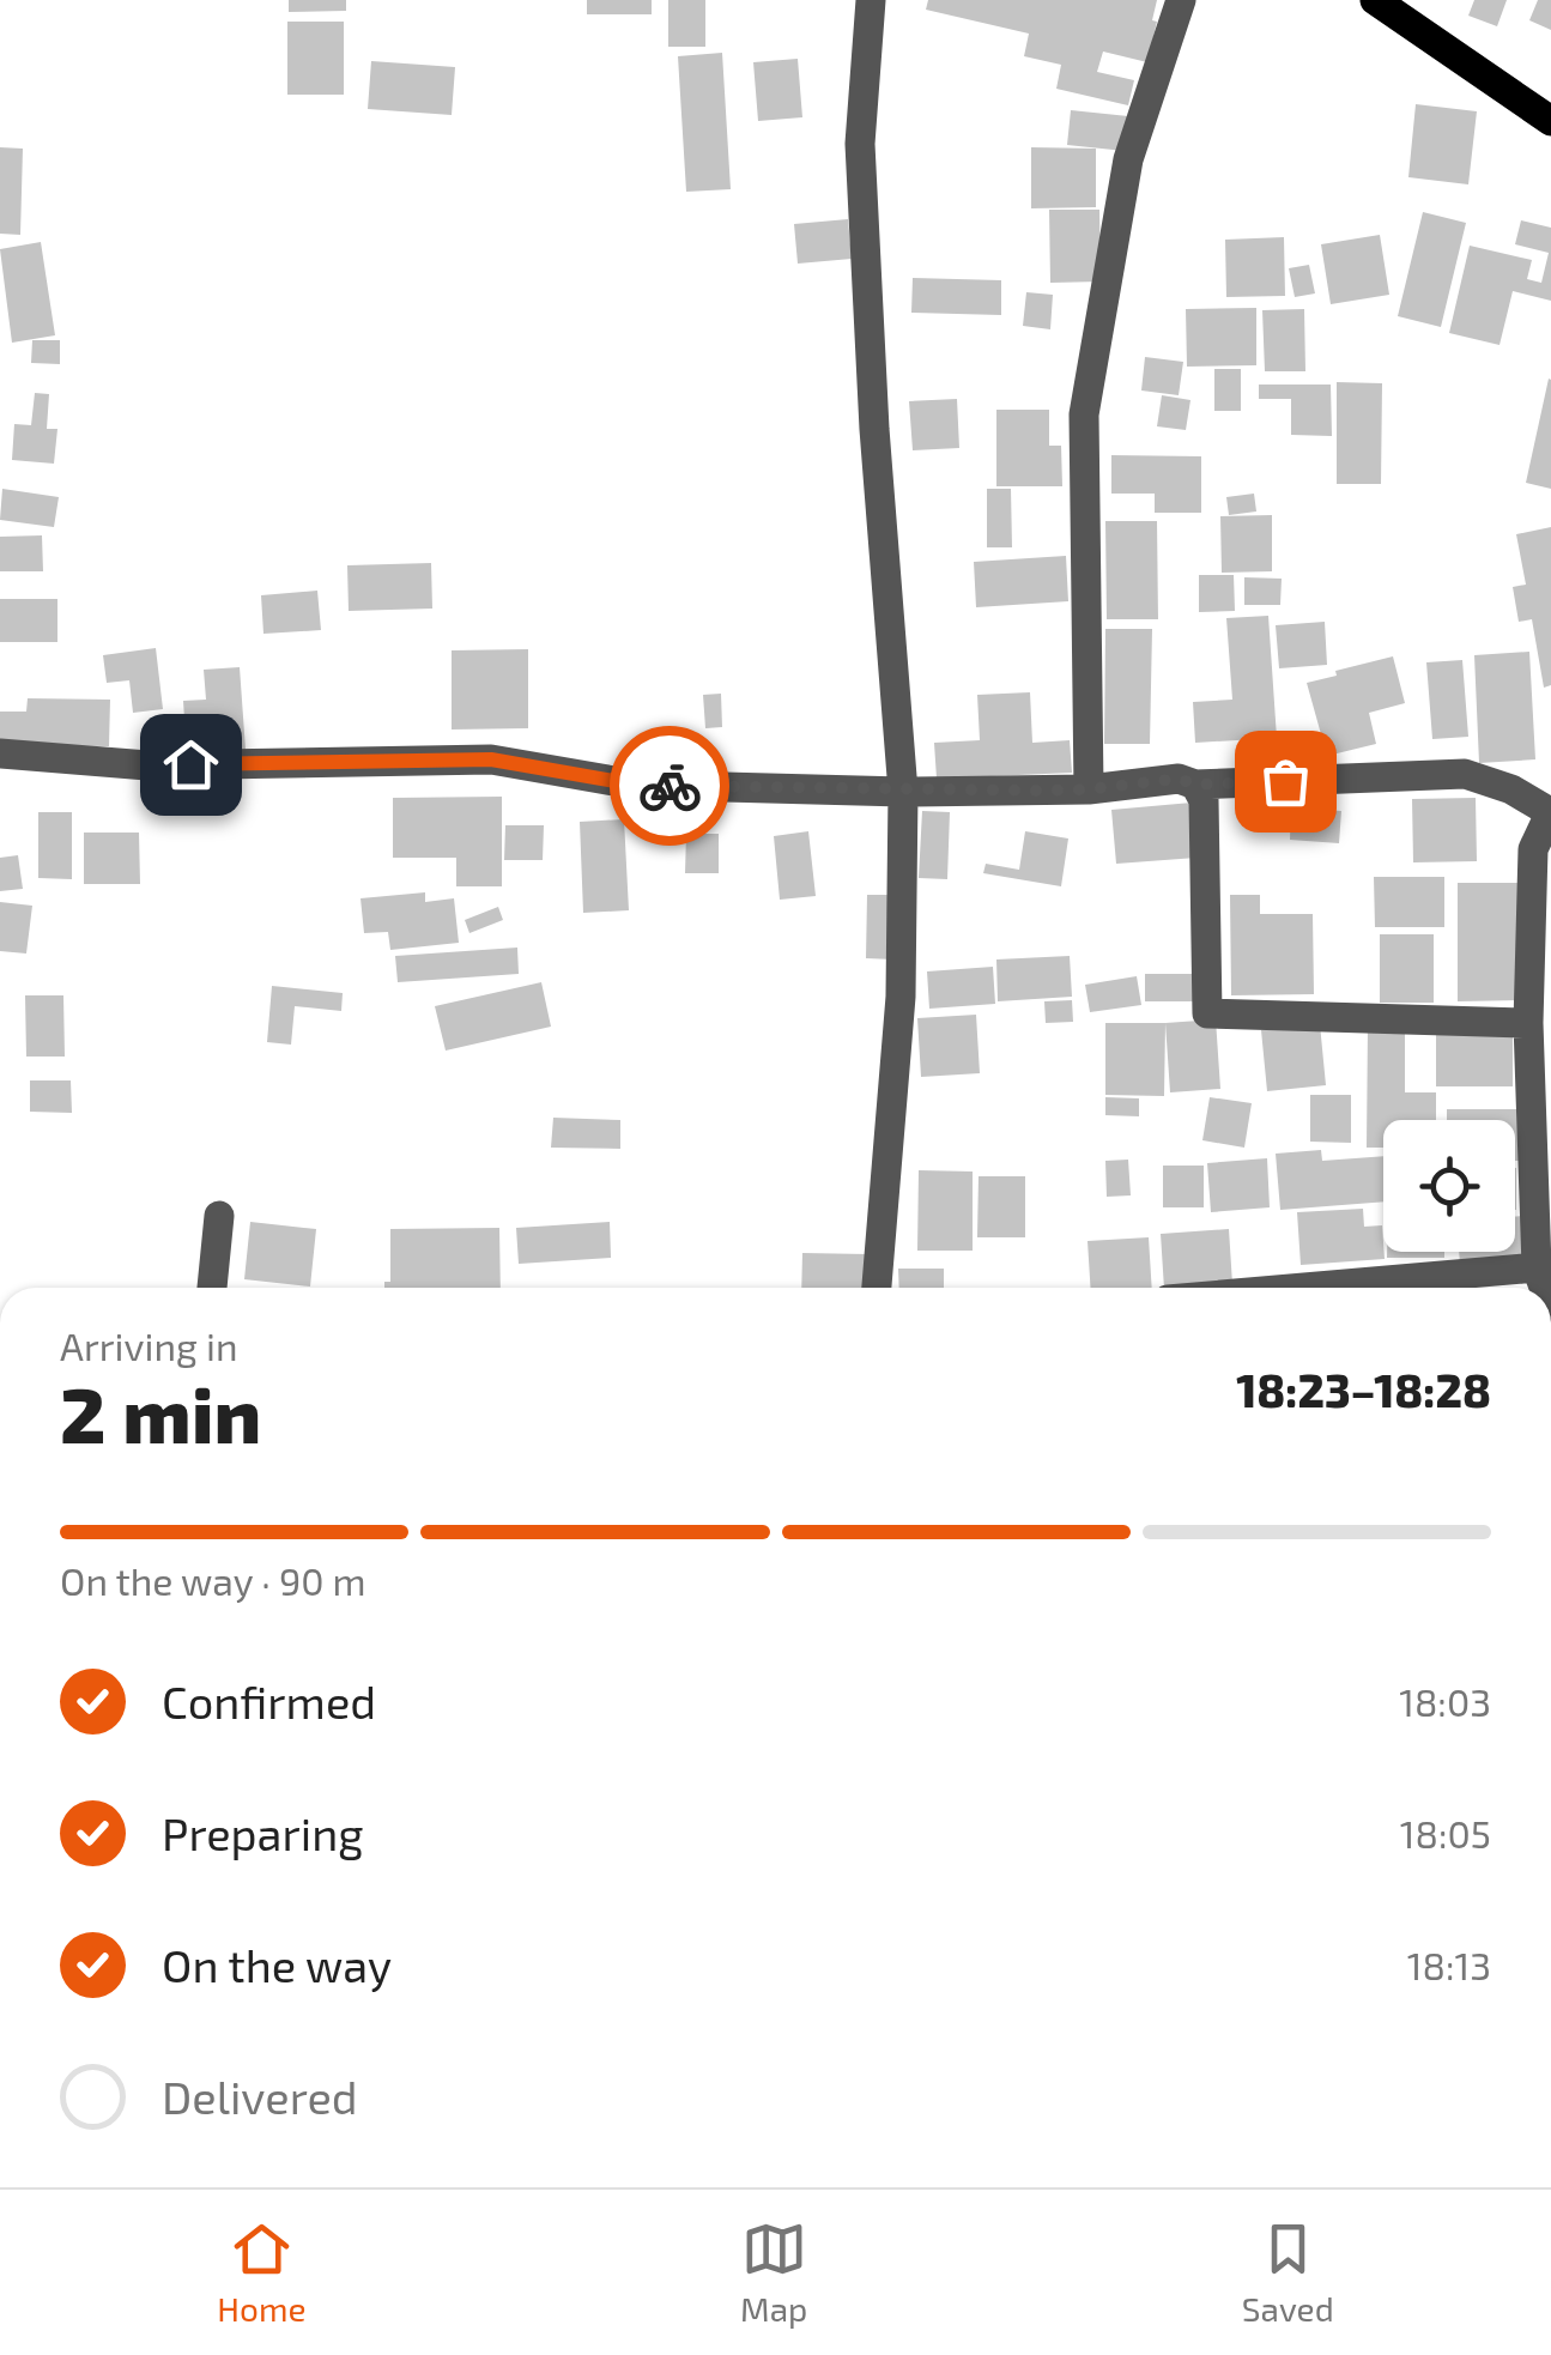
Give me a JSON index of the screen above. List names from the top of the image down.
{
  "page": {
    "heading": ["2 min", "Arriving in", "18:23–18:28"],
    "bar": "On the way · 90 m",
    "list": [
      ["Confirmed", "18:03"],
      ["Preparing", "18:05"],
      ["On the way", "18:13"],
      "Delivered"
    ],
    "tabs": ["Home", "Map", "Saved"]
  }
}
